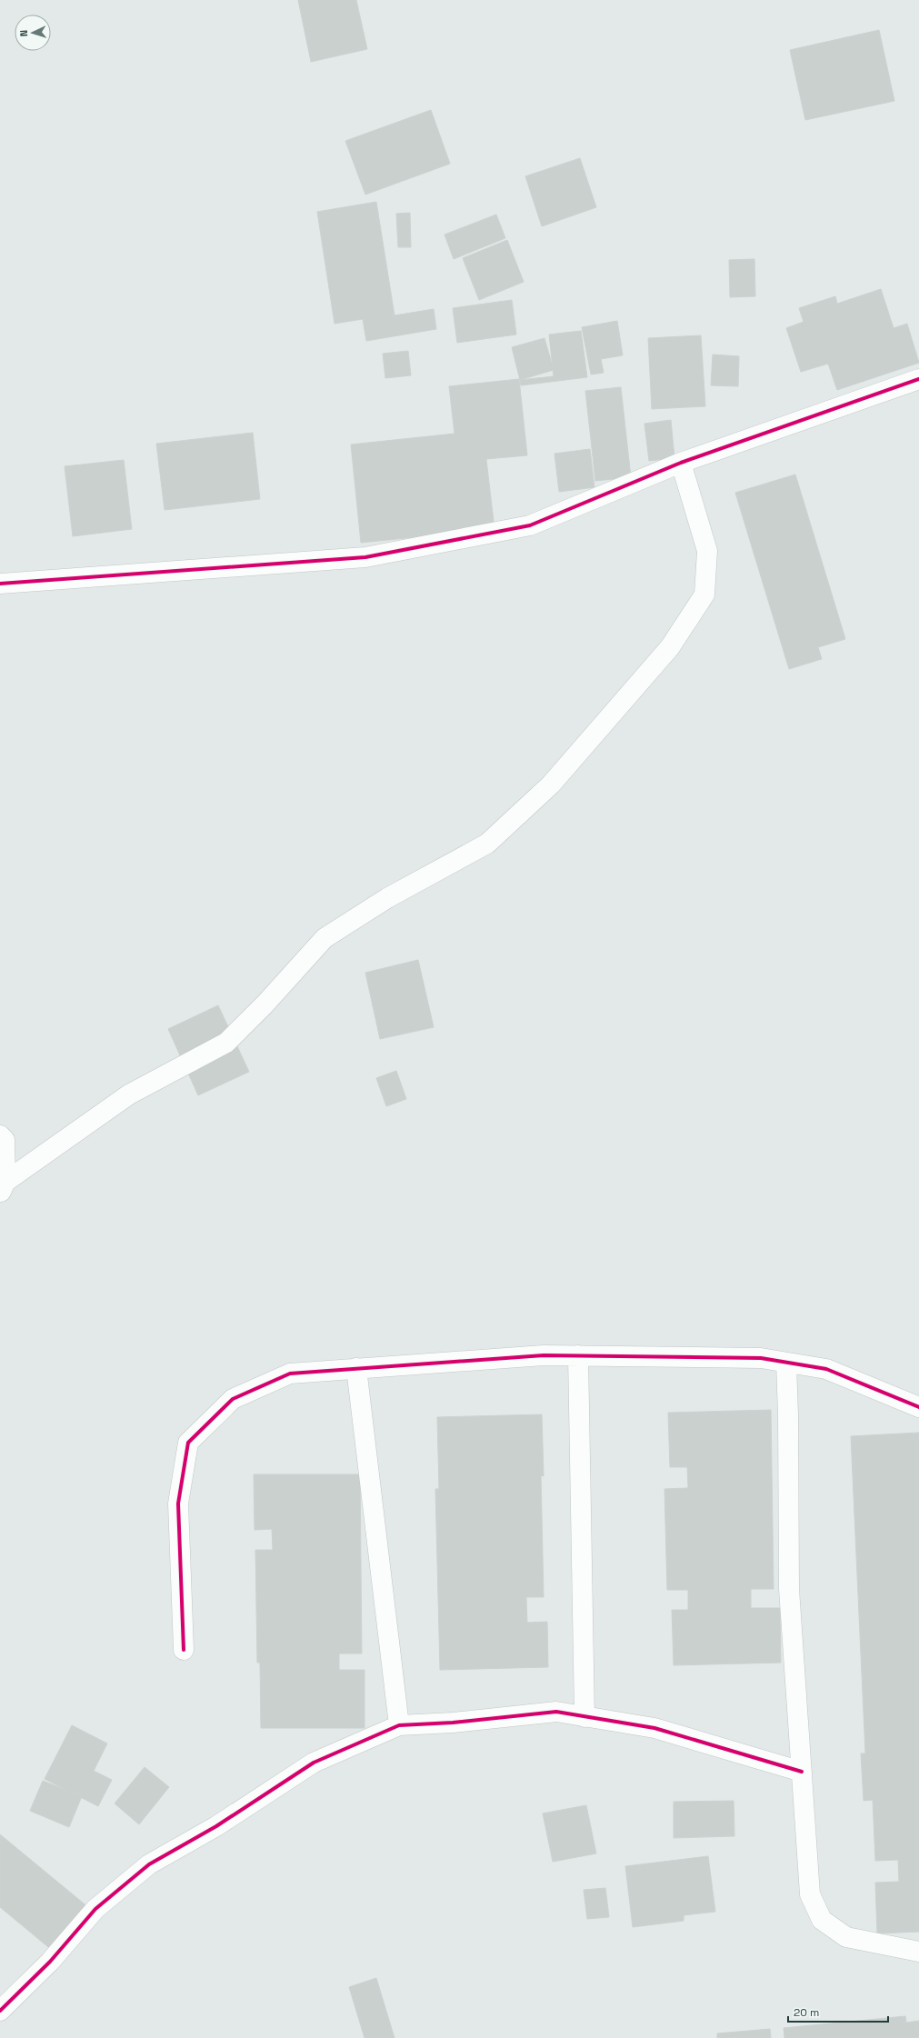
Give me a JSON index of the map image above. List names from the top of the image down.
{
  "scale_bar": "20 m",
  "north": "left"
}
